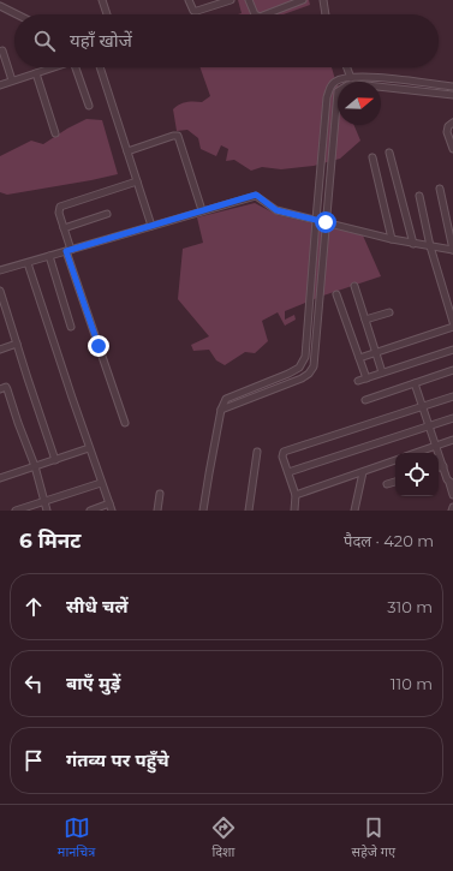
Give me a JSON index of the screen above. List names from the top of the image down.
{
  "north": "right",
  "page": {
    "search": "यहाँ खोजें",
    "heading": ["6 मिनट", "पैदल · 420 m"],
    "list": [
      ["सीधे चलें", "310 m"],
      ["बाएँ मुड़ें", "110 m"],
      "गंतव्य पर पहुँचे"
    ],
    "nav": ["मानचित्र", "दिशा", "सहेजे गए"]
  }
}
